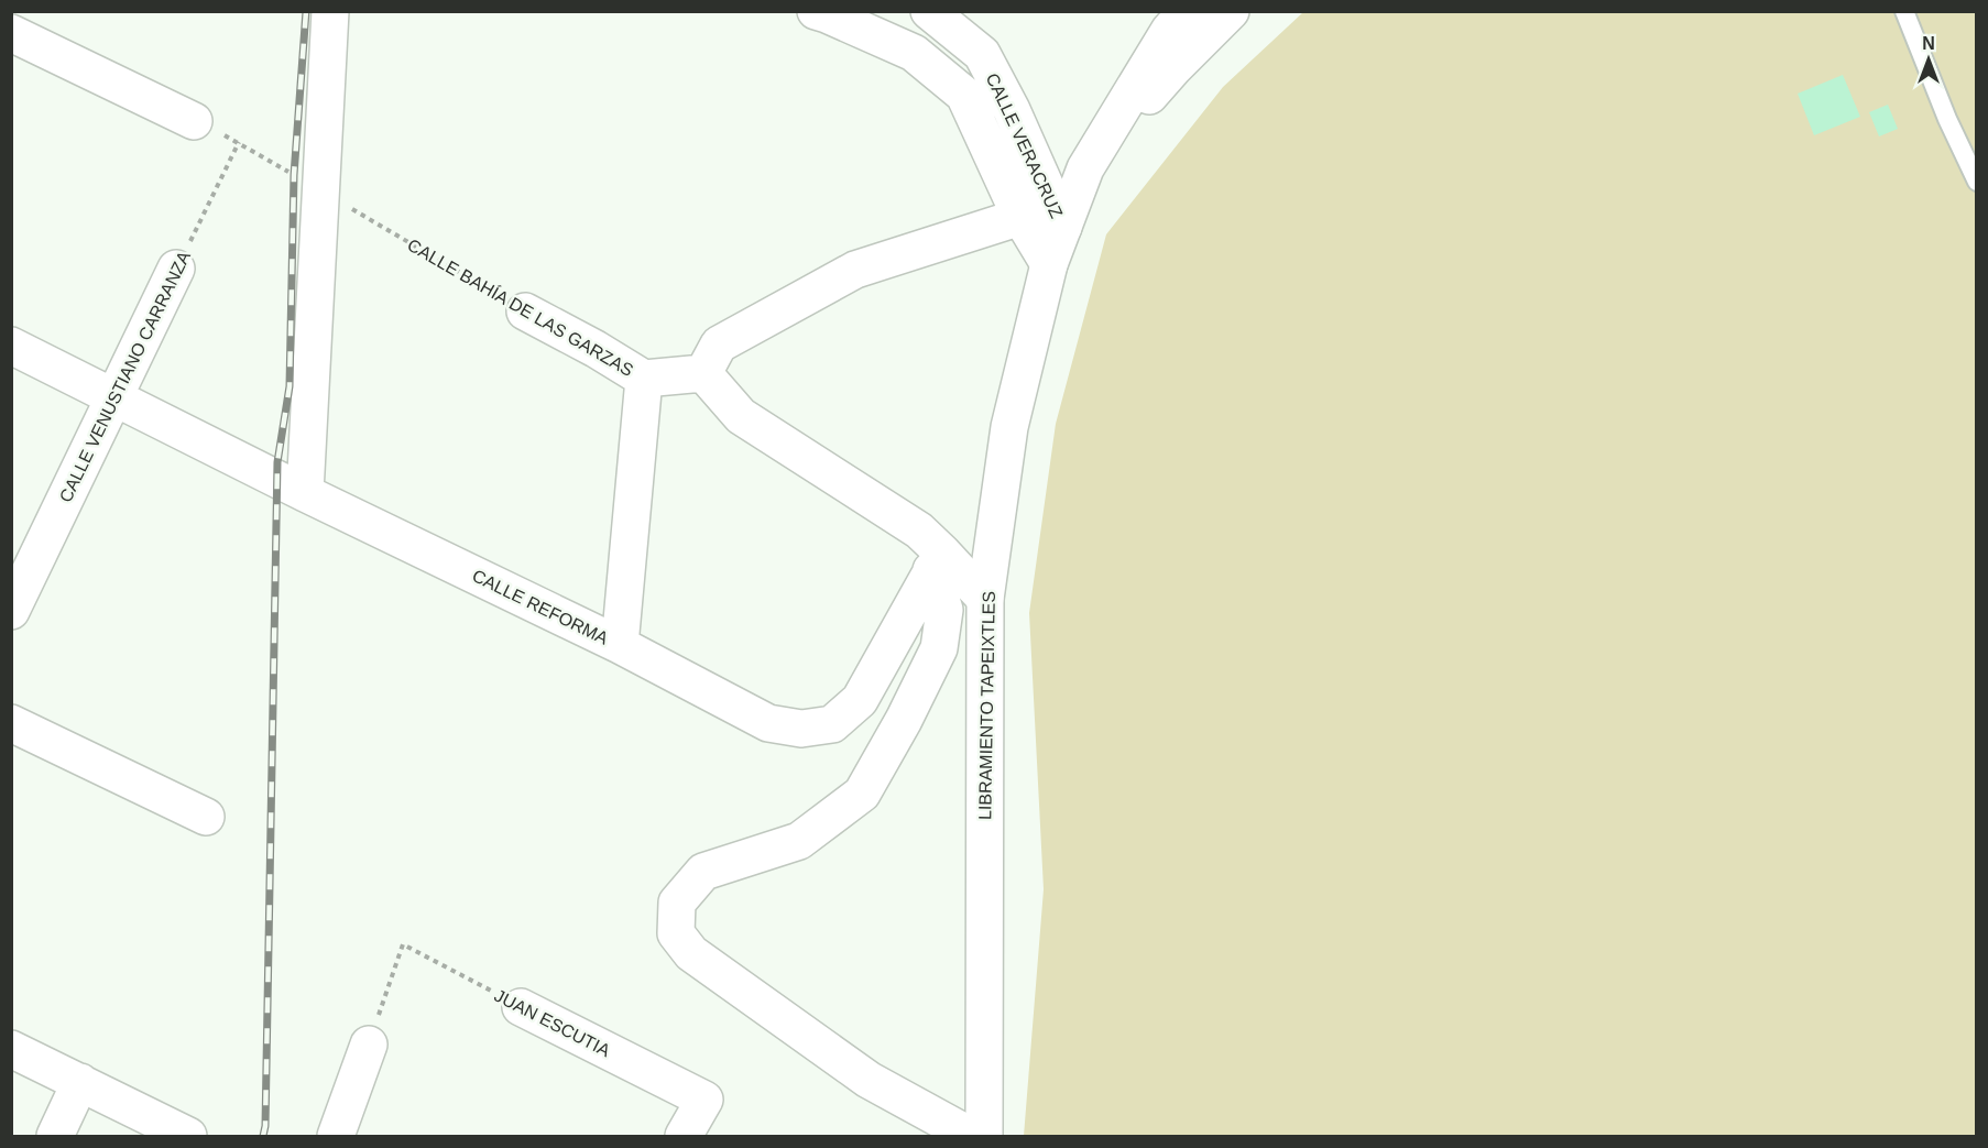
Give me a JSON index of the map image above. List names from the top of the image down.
{
  "streets": {
    "street": [
      "CALLE VERACRUZ",
      "CALLE BAHÍA DE LAS GARZAS",
      "CALLE VENUSTIANO CARRANZA",
      "CALLE REFORMA",
      "LIBRAMIENTO TAPEIXTLES",
      "JUAN ESCUTIA"
    ]
  },
  "crossings": [
    ["CALLE VERACRUZ", "LIBRAMIENTO TAPEIXTLES"],
    ["CALLE BAHÍA DE LAS GARZAS", "CALLE VENUSTIANO CARRANZA"],
    ["CALLE VENUSTIANO CARRANZA", "CALLE REFORMA"]
  ],
  "north": "top"
}
